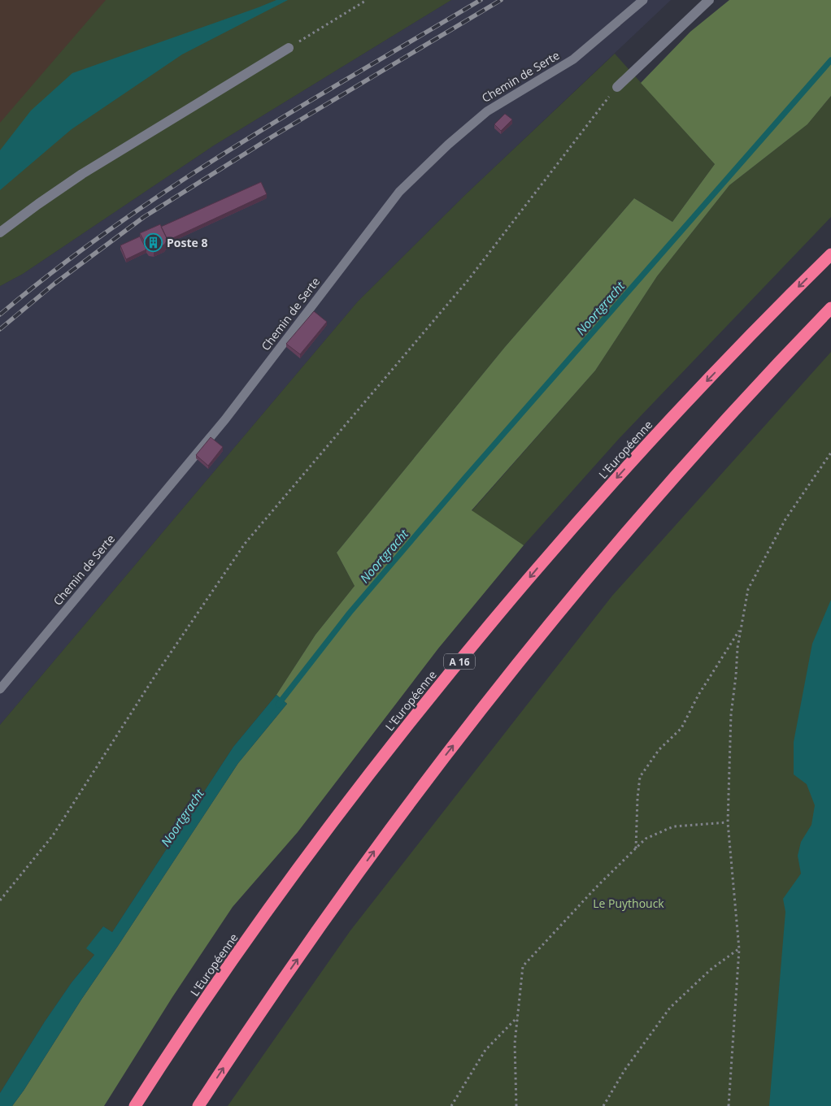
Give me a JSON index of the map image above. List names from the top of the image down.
{
  "streets": {
    "highway": ["L'Européenne", "A 16"],
    "lane": ["Chemin de Serte"]
  },
  "water": ["Noortgracht"],
  "parks": ["Le Puythouck"],
  "places": {
    "building": ["Poste 8"]
  }
}
